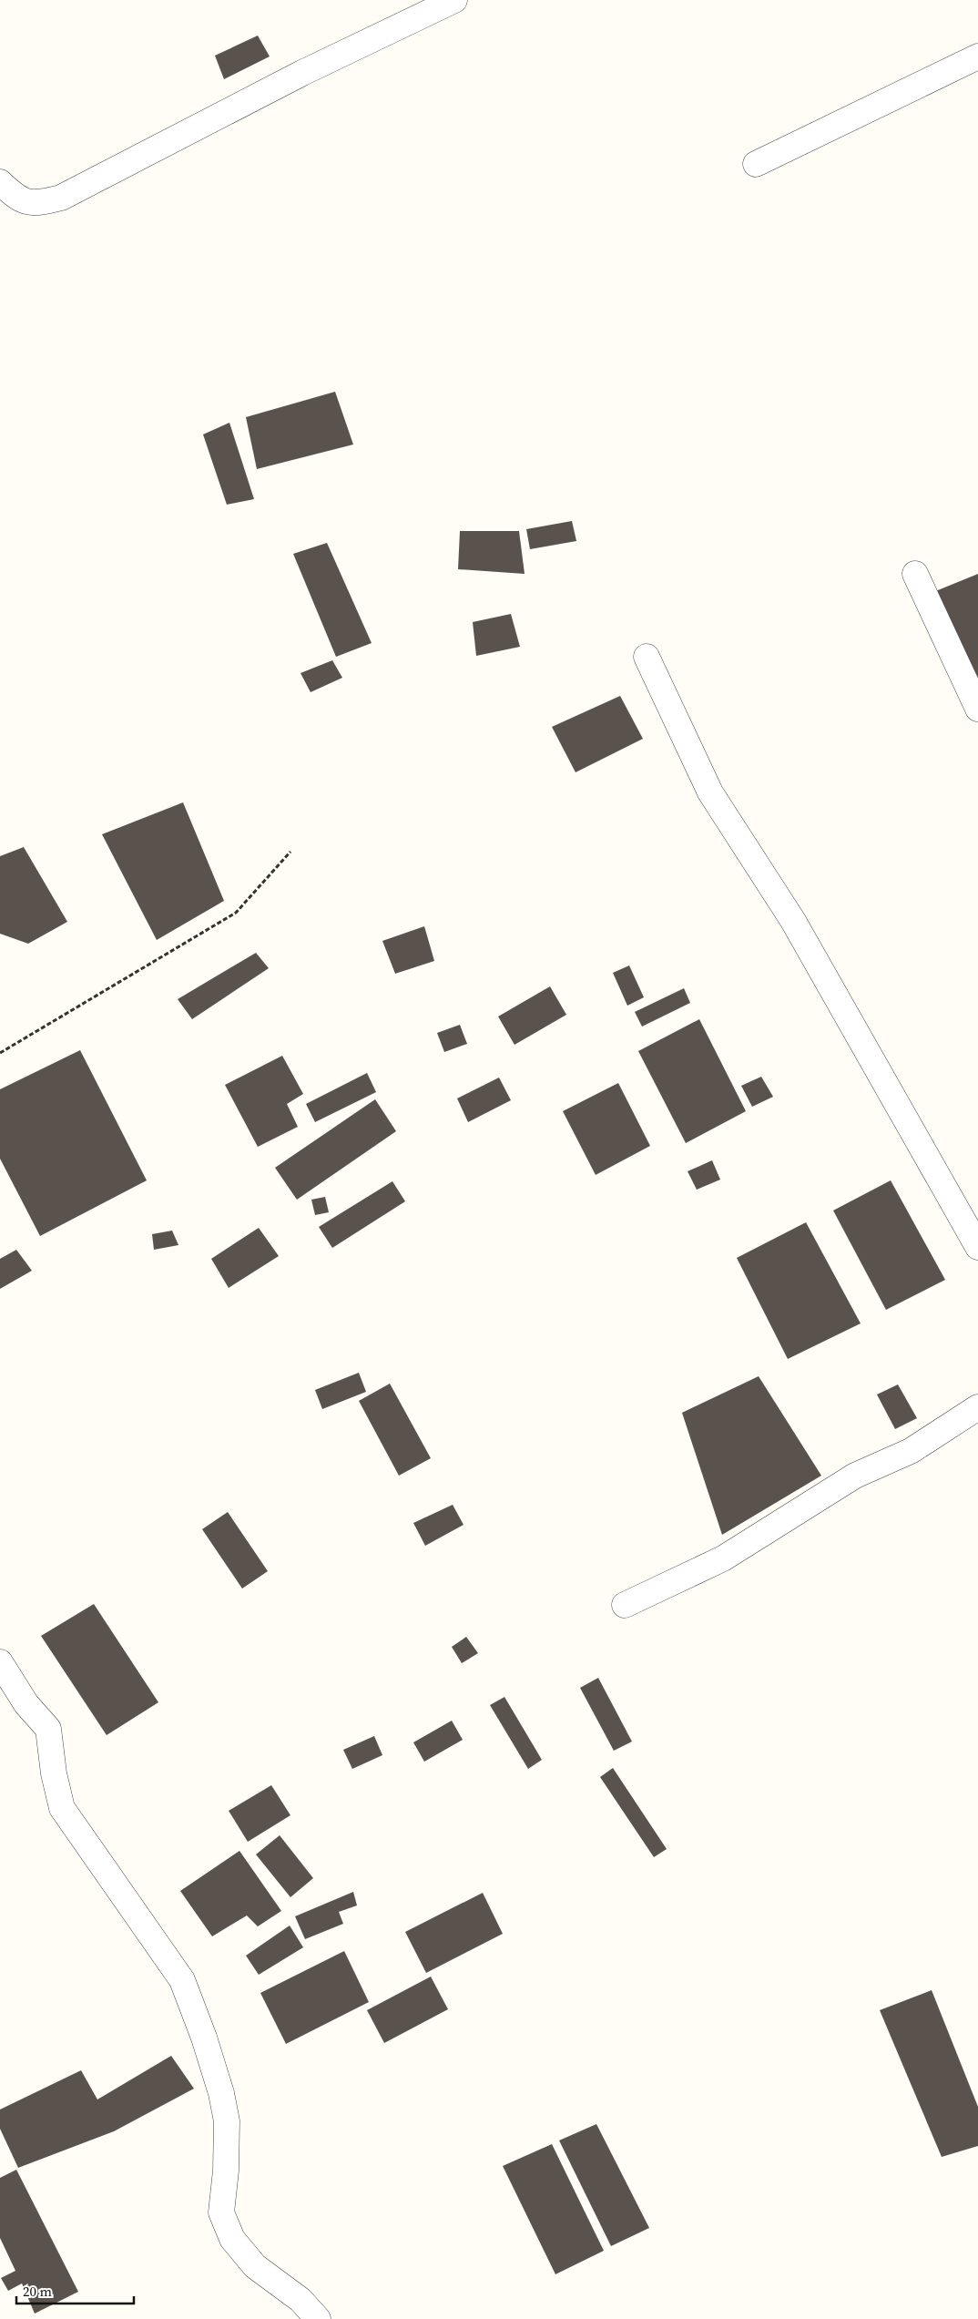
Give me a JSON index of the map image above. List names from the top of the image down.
{
  "scale_bar": "20 m"
}
